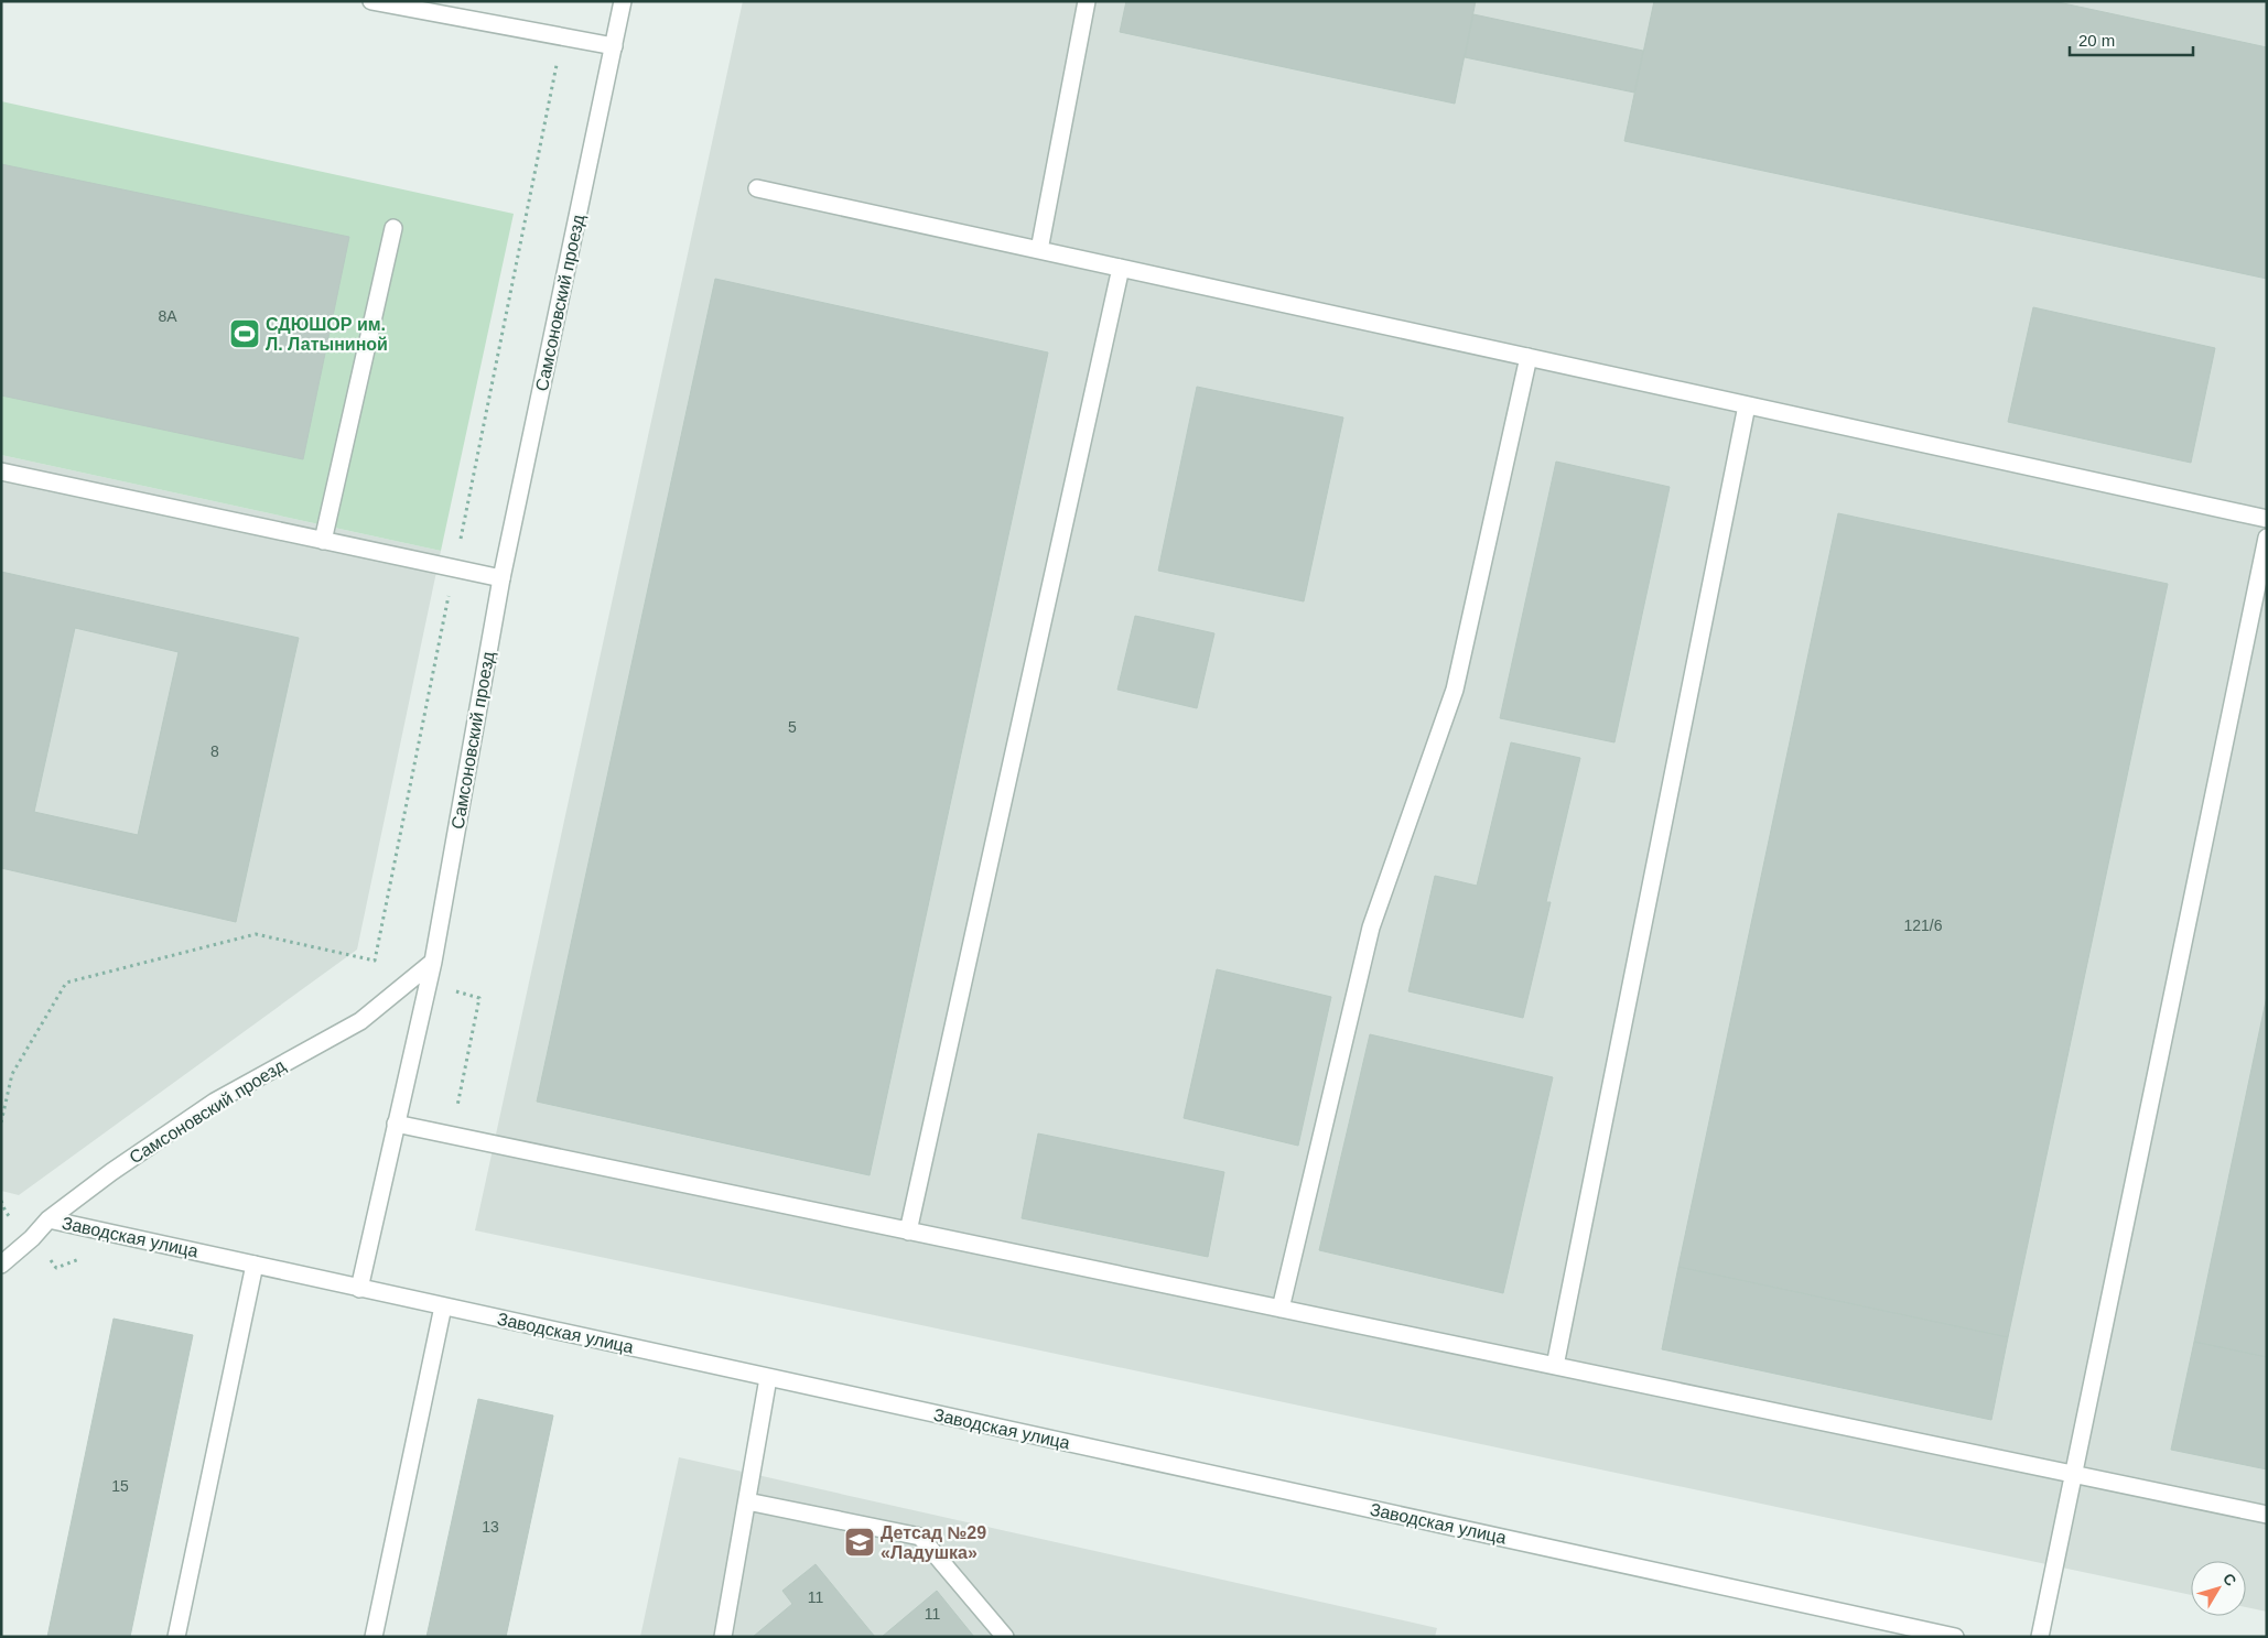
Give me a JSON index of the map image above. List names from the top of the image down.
{
  "streets": {
    "street": ["Самсоновский проезд", "Заводская улица"]
  },
  "crossings": [
    ["Самсоновский проезд", "Заводская улица"]
  ],
  "places": {
    "sports": ["СДЮШОР им. Л. Латыниной"],
    "school or university": ["Детсад №29 «Ладушка»"]
  },
  "house_numbers": [
    "8А",
    "5",
    "8",
    "121/6",
    "15",
    "13",
    "11",
    "11"
  ],
  "scale_bar": "20 m",
  "north": "top right"
}
